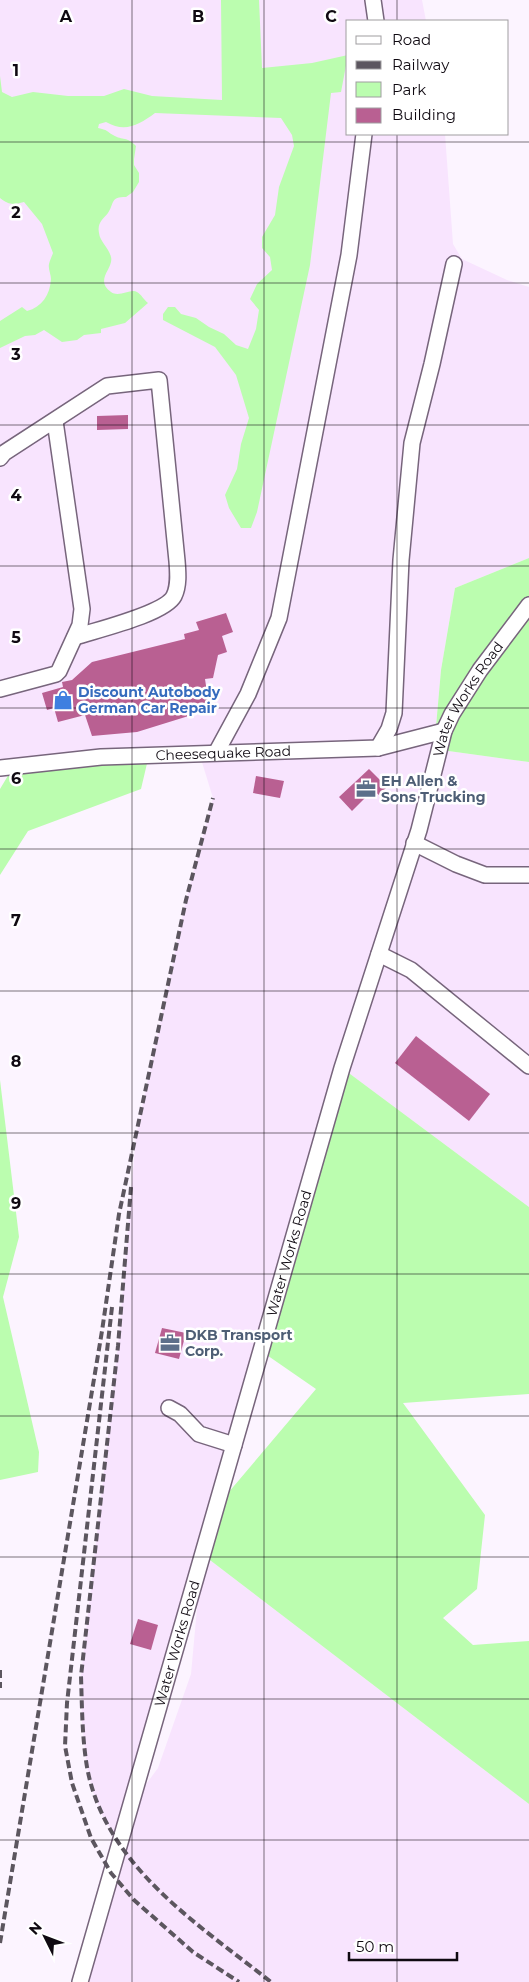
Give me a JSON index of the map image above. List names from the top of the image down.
{
  "streets": {
    "street": ["Water Works Road", "Cheesequake Road"]
  },
  "crossings": [
    ["Water Works Road", "Cheesequake Road"]
  ],
  "places": {
    "shop": ["Discount Autobody German Car Repair"],
    "office": ["EH Allen & Sons Trucking", "DKB Transport Corp."]
  },
  "legend": [
    "Road",
    "Railway",
    "Park",
    "Building"
  ],
  "scale_bar": "50 m",
  "north": "top left",
  "grid": {
    "columns": ["A", "B", "C"],
    "rows": [
      "1",
      "2",
      "3",
      "4",
      "5",
      "6",
      "7",
      "8",
      "9"
    ]
  }
}
